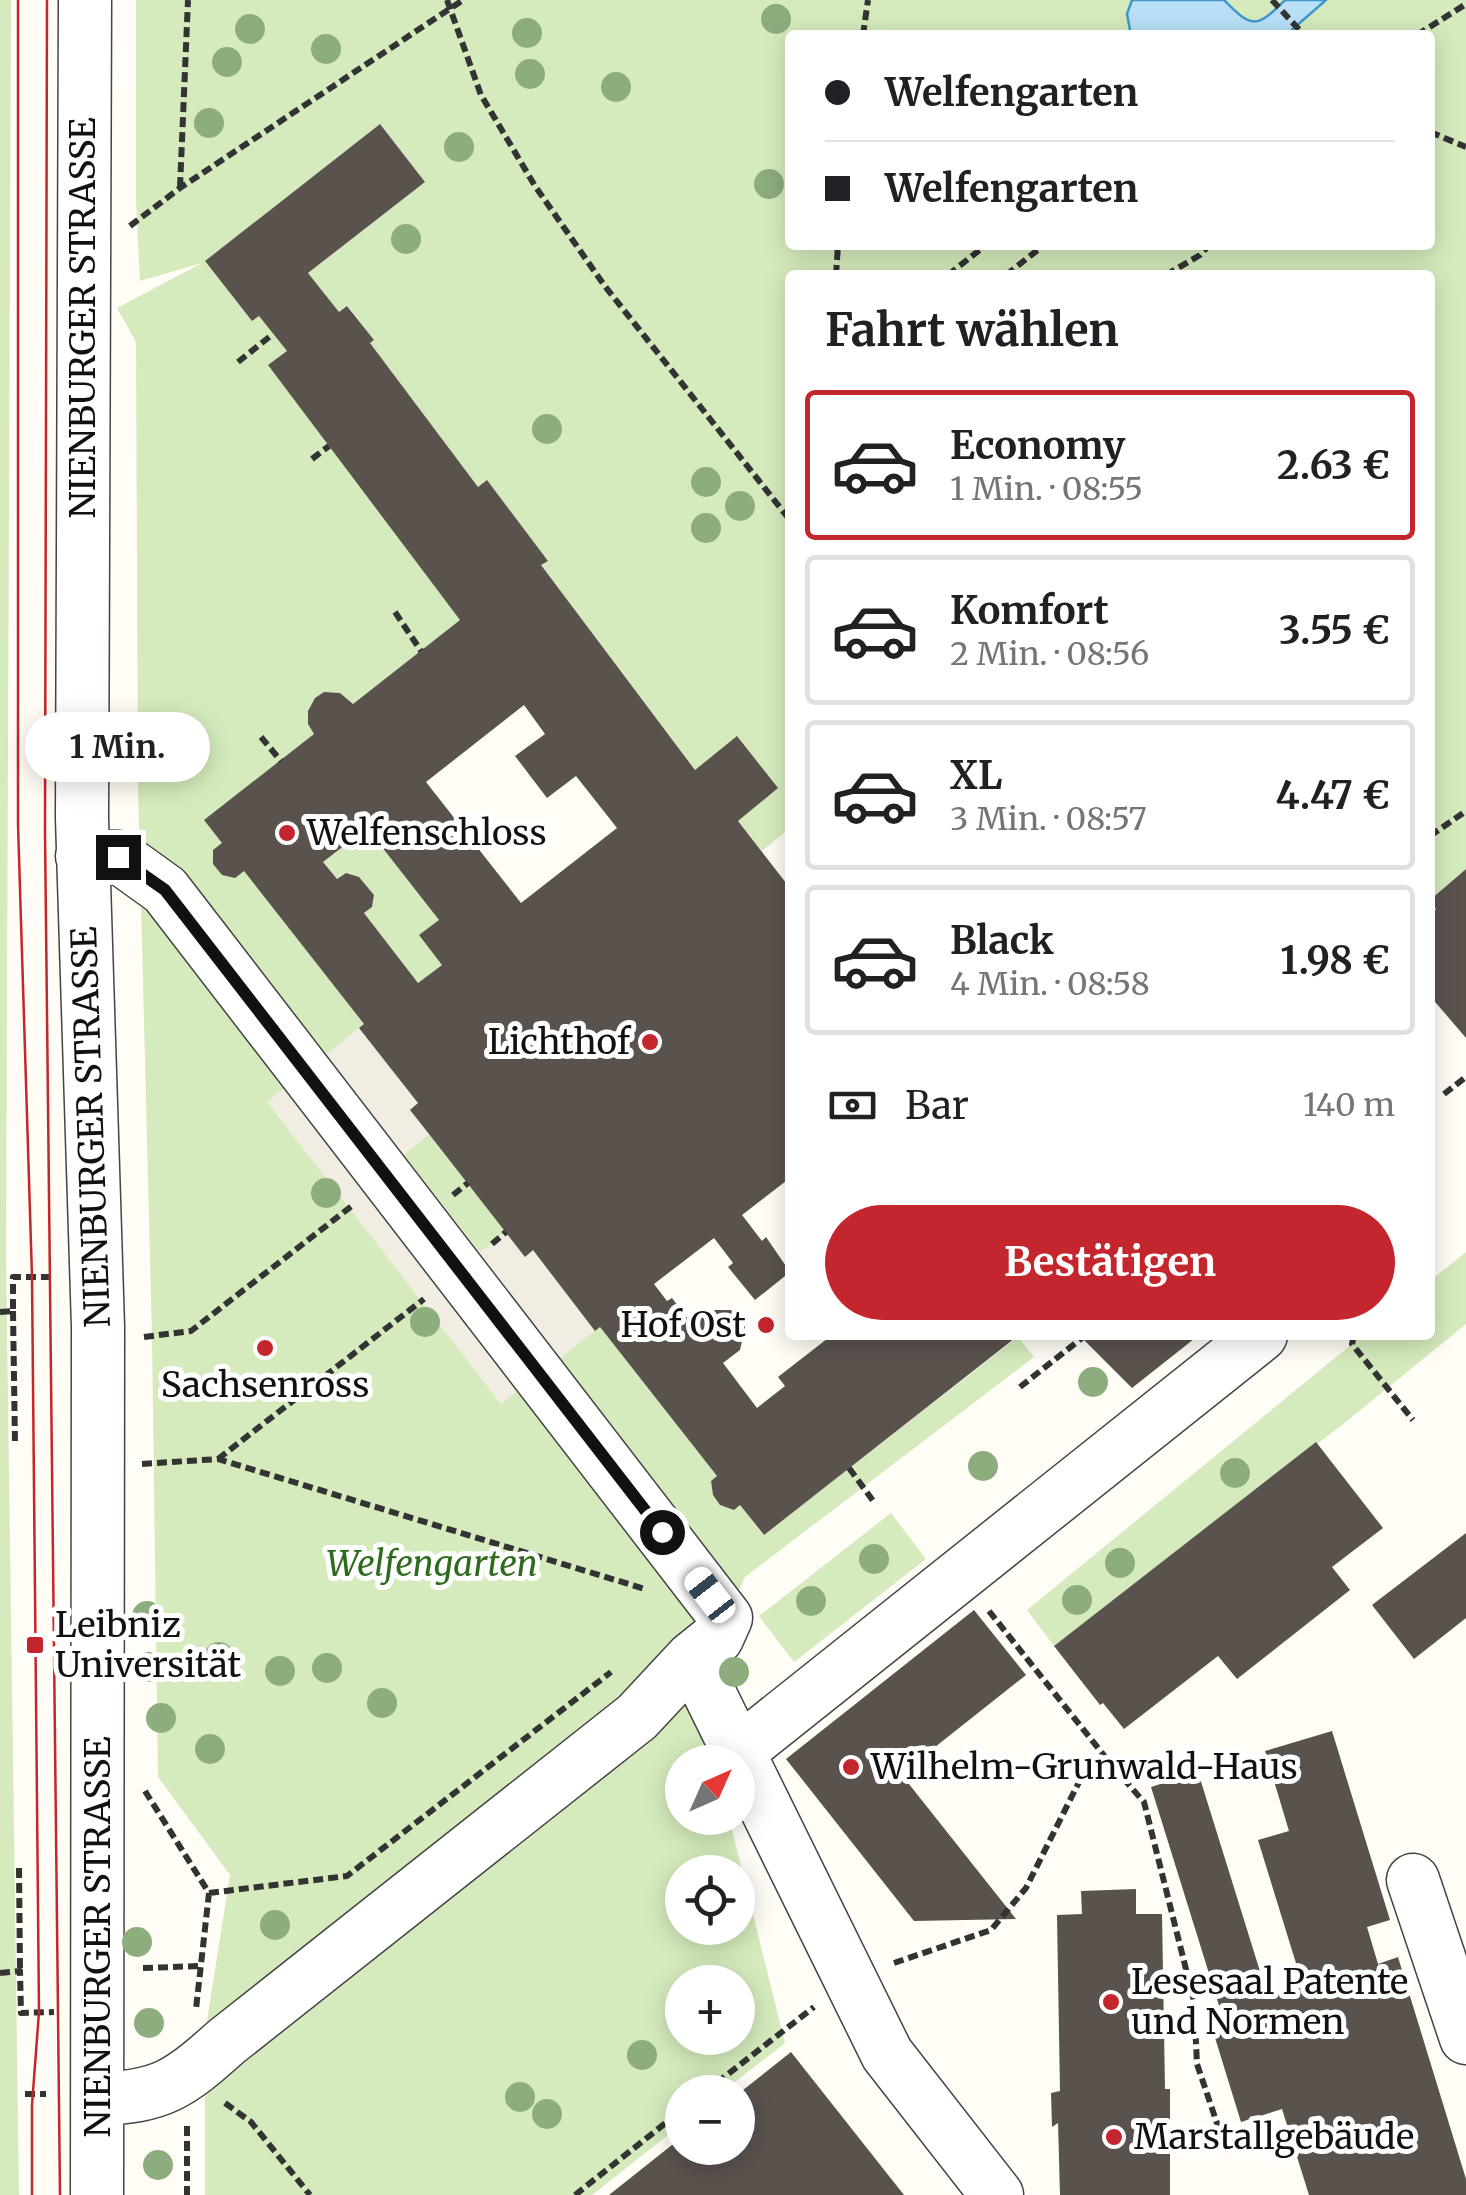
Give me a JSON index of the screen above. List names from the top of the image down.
{
  "streets": {
    "street": ["NIENBURGER STRASSE"]
  },
  "parks": ["Welfengarten"],
  "places": {
    "other": [
      "Welfenschloss",
      "Lichthof",
      "Hof Ost",
      "Sachsenross",
      "Wilhelm-Grunwald-Haus",
      "Lesesaal Patente und Normen",
      "Marstallgebäude"
    ],
    "transit": ["Leibniz Universität"]
  },
  "north": "top right",
  "page": {
    "banner": ["Welfengarten", "Welfengarten"],
    "heading": "Fahrt wählen",
    "list": [
      {
        "name": "Economy",
        "note": "1 Min. · 08:55",
        "value": "2.63 €"
      },
      {
        "name": "Komfort",
        "note": "2 Min. · 08:56",
        "value": "3.55 €"
      },
      {
        "name": "XL",
        "note": "3 Min. · 08:57",
        "value": "4.47 €"
      },
      {
        "name": "Black",
        "note": "4 Min. · 08:58",
        "value": "1.98 €"
      }
    ],
    "bubble": "1 Min.",
    "pay": ["Bar", "140 m"],
    "buttons": "Bestätigen",
    "map_buttons": ["+", "−"]
  }
}
